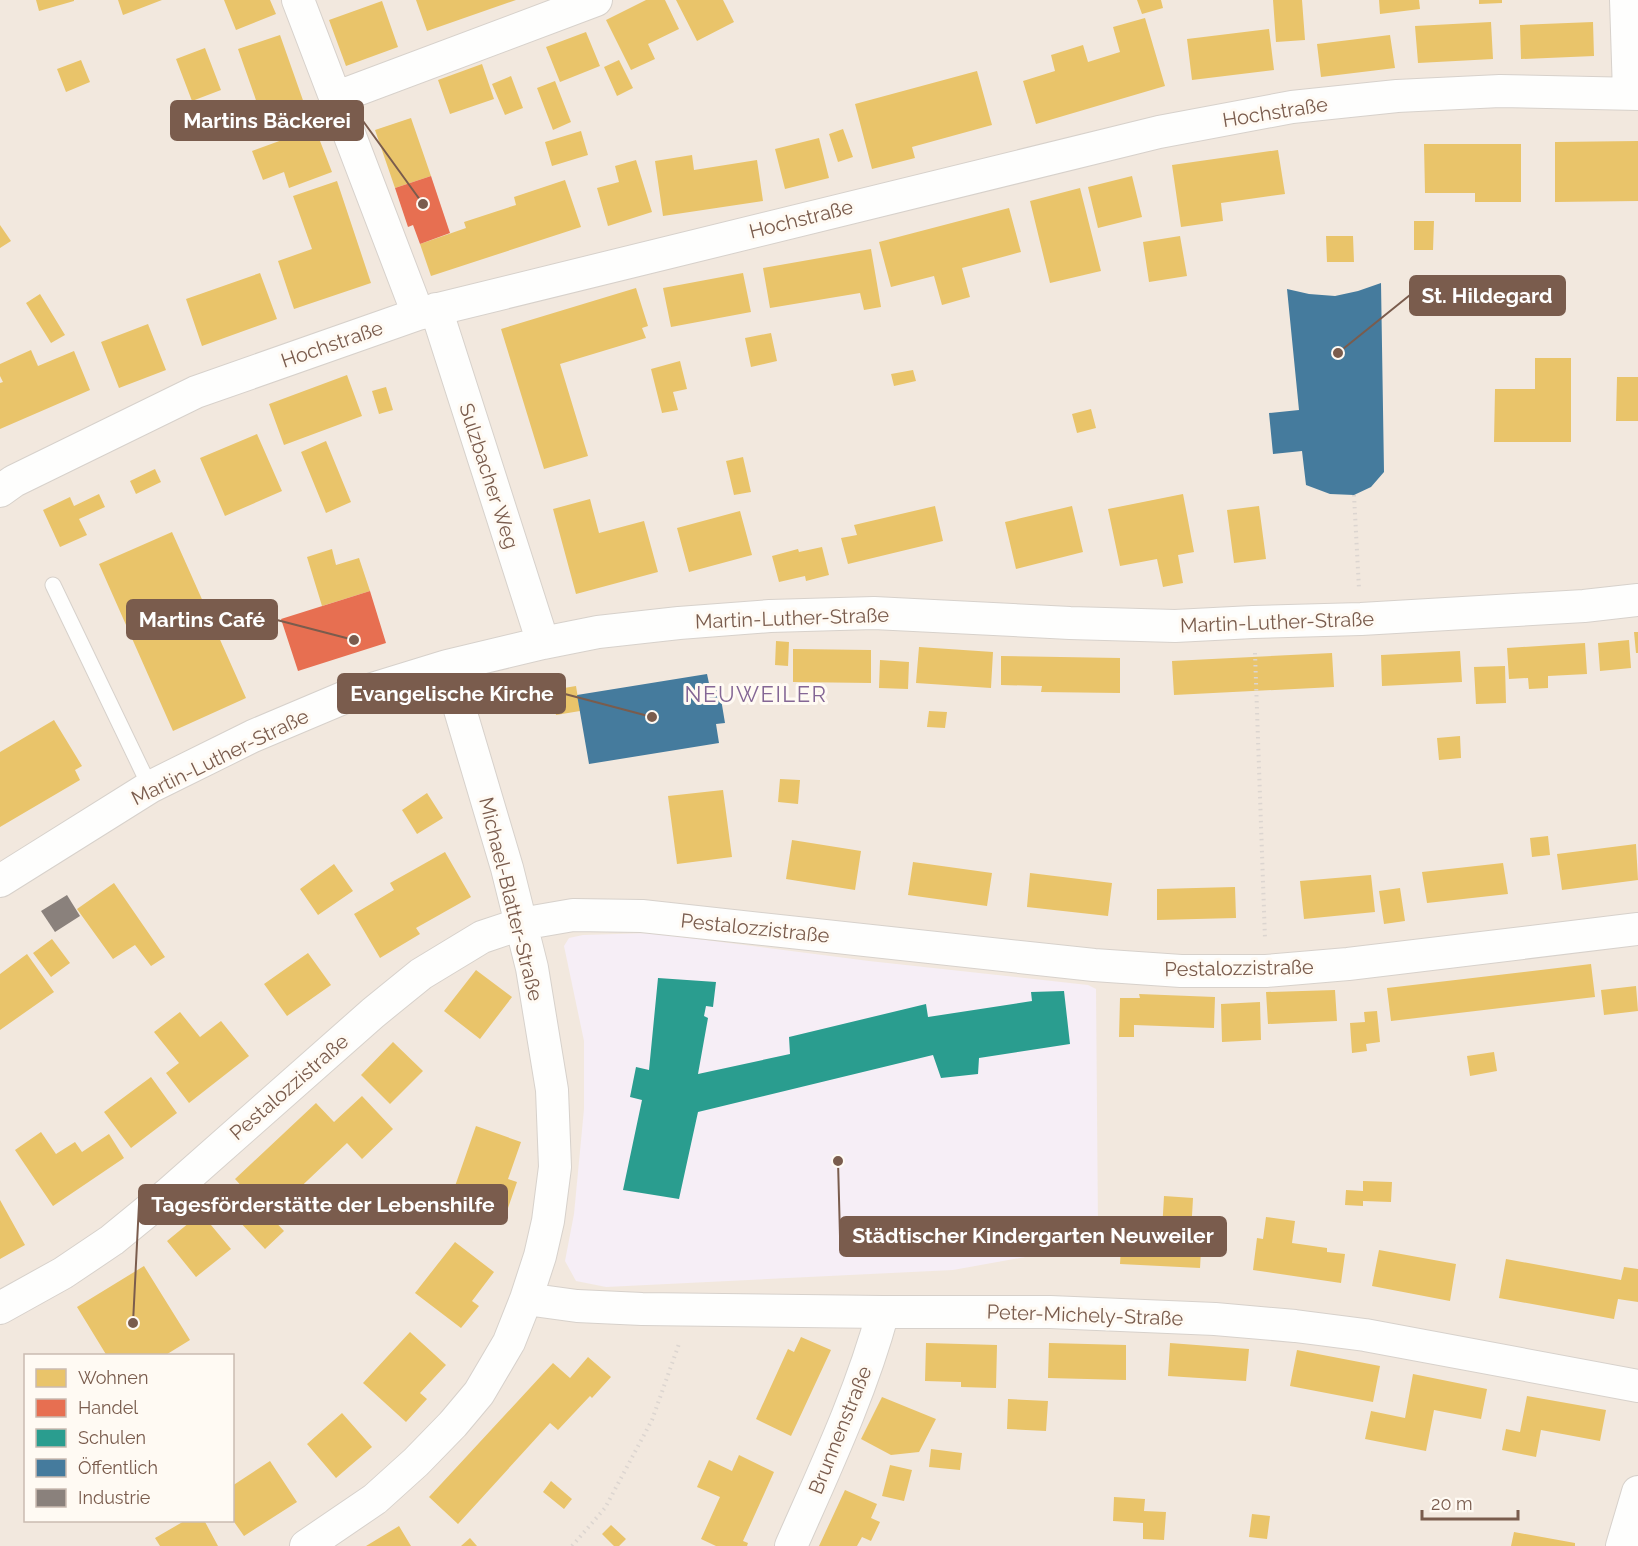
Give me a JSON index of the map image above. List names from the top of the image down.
{
  "streets": {
    "street": [
      "Hochstraße",
      "Sulzbacher Weg",
      "Martin-Luther-Straße",
      "Michael-Blatter-Straße",
      "Pestalozzistraße",
      "Peter-Michely-Straße",
      "Brunnenstraße"
    ]
  },
  "crossings": [
    ["Hochstraße", "Sulzbacher Weg"],
    ["Sulzbacher Weg", "Martin-Luther-Straße"],
    ["Martin-Luther-Straße", "Michael-Blatter-Straße"],
    ["Michael-Blatter-Straße", "Pestalozzistraße"],
    ["Michael-Blatter-Straße", "Peter-Michely-Straße"],
    ["Peter-Michely-Straße", "Brunnenstraße"]
  ],
  "districts": ["NEUWEILER"],
  "places": [
    "Martins Bäckerei",
    "St. Hildegard",
    "Martins Café",
    "Evangelische Kirche",
    "Städtischer Kindergarten Neuweiler",
    "Tagesförderstätte der Lebenshilfe"
  ],
  "legend": [
    "Wohnen",
    "Handel",
    "Schulen",
    "Öffentlich",
    "Industrie"
  ],
  "scale_bar": "20 m"
}
